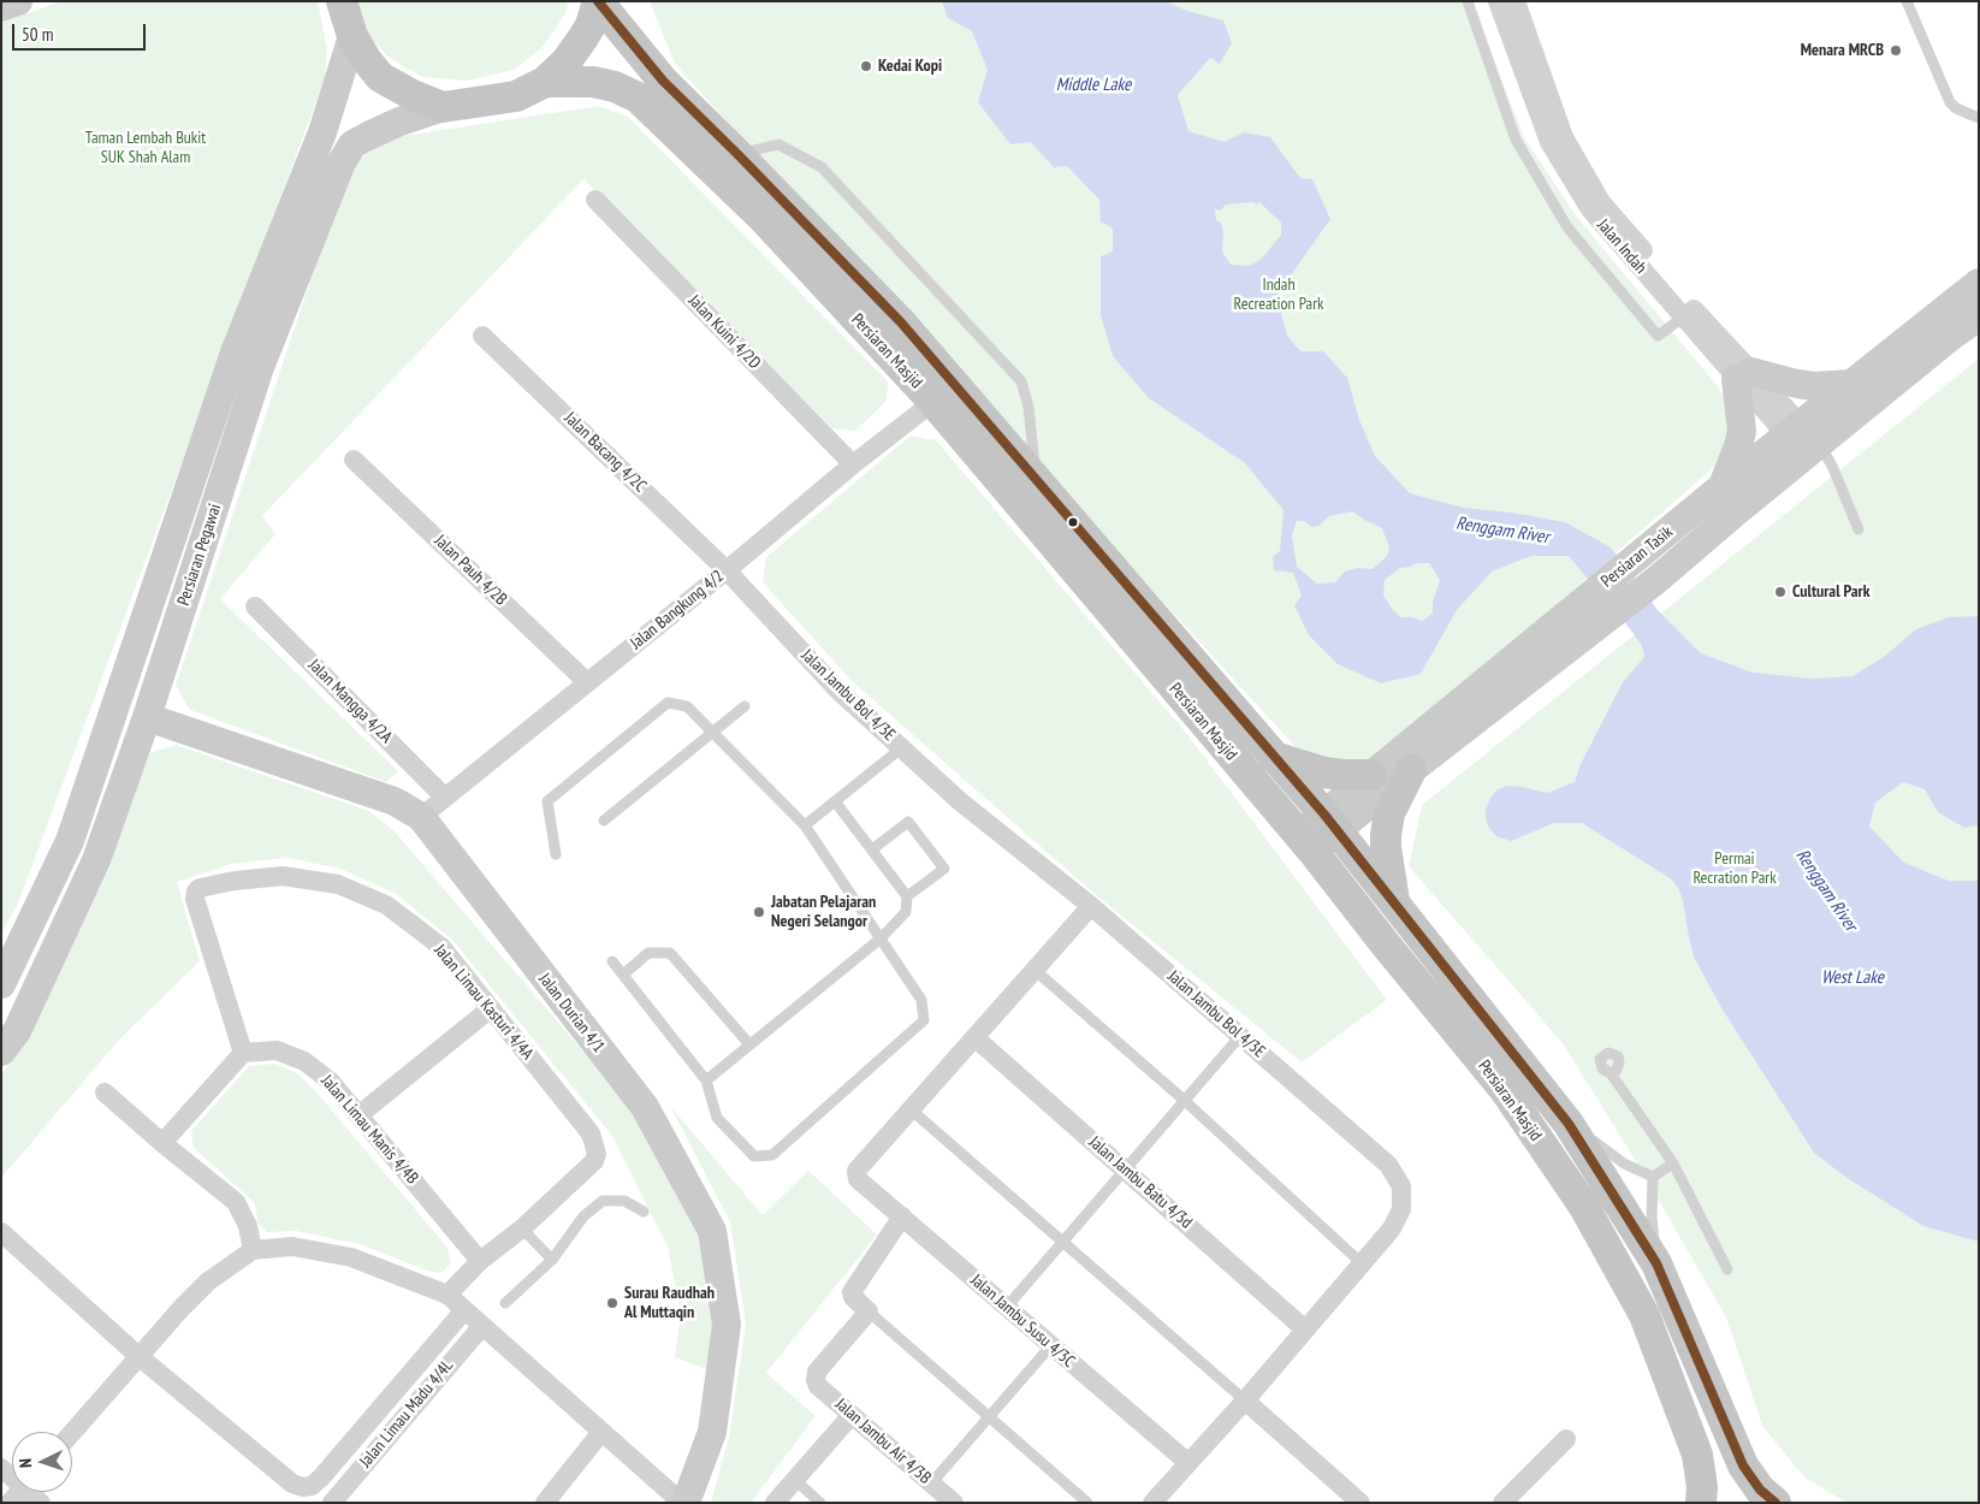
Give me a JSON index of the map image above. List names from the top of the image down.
{
  "streets": {
    "main road": [
      "Persiaran Masjid",
      "Persiaran Pegawai",
      "Persiaran Tasik",
      "Jalan Durian 4/1"
    ],
    "street": [
      "Jalan Indah",
      "Jalan Kuini 4/2D",
      "Jalan Bacang 4/2C",
      "Jalan Pauh 4/2B",
      "Jalan Bangkung 4/2",
      "Jalan Jambu Bol 4/3E",
      "Jalan Mangga 4/2A",
      "Jalan Limau Kasturi 4/4A",
      "Jalan Limau Manis 4/4B",
      "Jalan Jambu Batu 4/3d",
      "Jalan Jambu Susu 4/3C",
      "Jalan Limau Madu 4/4L",
      "Jalan Jambu Air 4/3B"
    ]
  },
  "crossings": [
    ["Jalan Indah", "Persiaran Tasik"],
    ["Jalan Kuini 4/2D", "Jalan Bangkung 4/2"],
    ["Persiaran Masjid", "Persiaran Tasik"],
    ["Persiaran Masjid", "Jalan Bangkung 4/2"],
    ["Jalan Bacang 4/2C", "Jalan Bangkung 4/2"],
    ["Jalan Bacang 4/2C", "Jalan Jambu Bol 4/3E"],
    ["Persiaran Pegawai", "Jalan Durian 4/1"],
    ["Jalan Pauh 4/2B", "Jalan Bangkung 4/2"],
    ["Jalan Bangkung 4/2", "Jalan Jambu Bol 4/3E"],
    ["Jalan Bangkung 4/2", "Jalan Mangga 4/2A"],
    ["Jalan Bangkung 4/2", "Jalan Durian 4/1"],
    ["Jalan Jambu Bol 4/3E", "Jalan Jambu Batu 4/3d"],
    ["Jalan Jambu Bol 4/3E", "Jalan Jambu Susu 4/3C"],
    ["Jalan Limau Kasturi 4/4A", "Jalan Limau Manis 4/4B"]
  ],
  "water": ["Middle Lake", "Renggam River", "West Lake"],
  "parks": ["Taman Lembah Bukit SUK Shah Alam", "Indah Recreation Park", "Permai Recration Park"],
  "places": [
    "Menara MRCB",
    "Kedai Kopi",
    "Cultural Park",
    "Jabatan Pelajaran Negeri Selangor",
    "Surau Raudhah Al Muttaqin"
  ],
  "scale_bar": "50 m",
  "north": "left"
}
